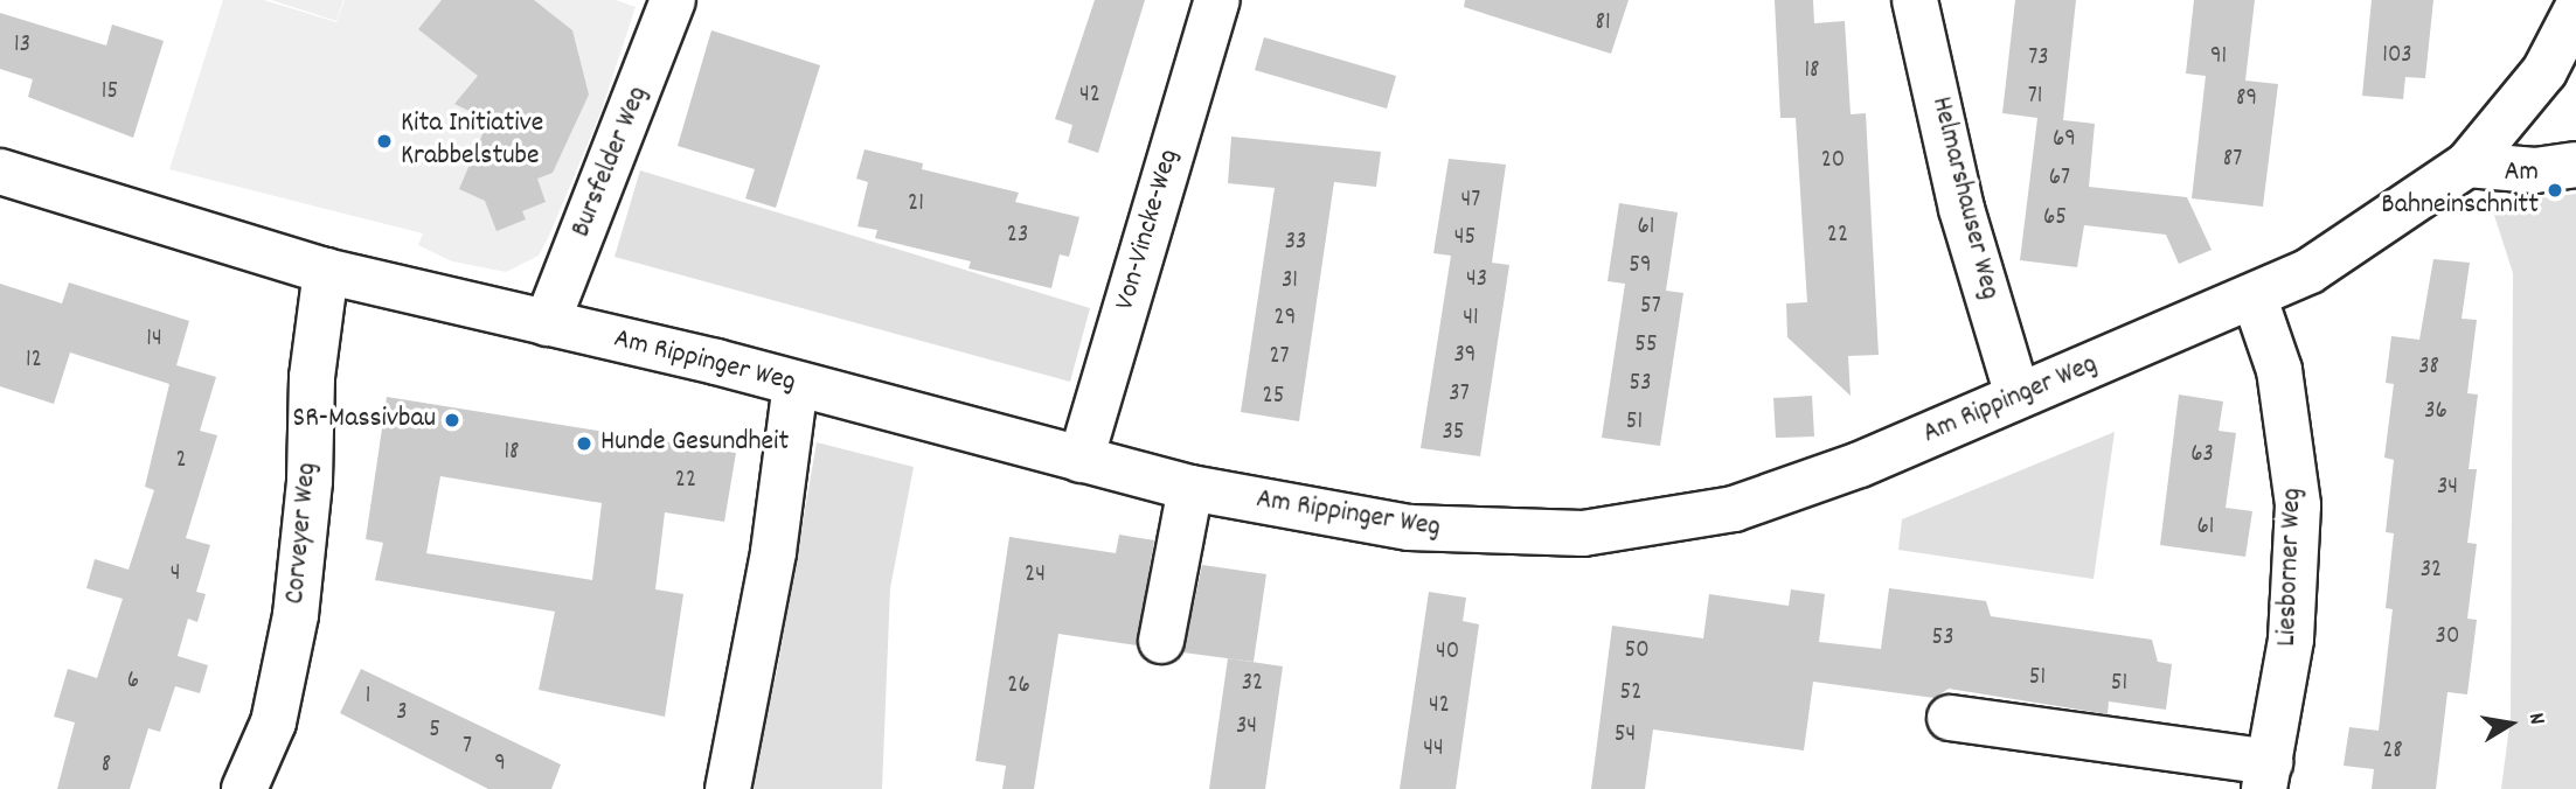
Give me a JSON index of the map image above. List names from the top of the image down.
{
  "streets": {
    "street": [
      "Bursfelder Weg",
      "Helmarshauser Weg",
      "Von-Vincke-Weg",
      "Am Rippinger Weg",
      "Corveyer Weg",
      "Liesborner Weg"
    ]
  },
  "crossings": [
    ["Bursfelder Weg", "Am Rippinger Weg"],
    ["Helmarshauser Weg", "Am Rippinger Weg"],
    ["Von-Vincke-Weg", "Am Rippinger Weg"],
    ["Am Rippinger Weg", "Corveyer Weg"],
    ["Am Rippinger Weg", "Liesborner Weg"]
  ],
  "places": [
    "Kita Initiative Krabbelstube",
    "Am Bahneinschnitt",
    "SR-Massivbau",
    "Hunde Gesundheit"
  ],
  "house_numbers": [
    "81",
    "13",
    "103",
    "91",
    "73",
    "18",
    "15",
    "42",
    "71",
    "89",
    "69",
    "87",
    "20",
    "67",
    "47",
    "21",
    "65",
    "61",
    "23",
    "22",
    "45",
    "33",
    "59",
    "43",
    "31",
    "57",
    "29",
    "41",
    "14",
    "55",
    "39",
    "27",
    "12",
    "38",
    "53",
    "37",
    "25",
    "36",
    "51",
    "35",
    "18",
    "63",
    "2",
    "22",
    "34",
    "61",
    "32",
    "4",
    "24",
    "30",
    "53",
    "50",
    "40",
    "51",
    "6",
    "32",
    "51",
    "26",
    "52",
    "1",
    "42",
    "3",
    "34",
    "5",
    "54",
    "7",
    "44",
    "28",
    "9",
    "8"
  ],
  "north": "right"
}
